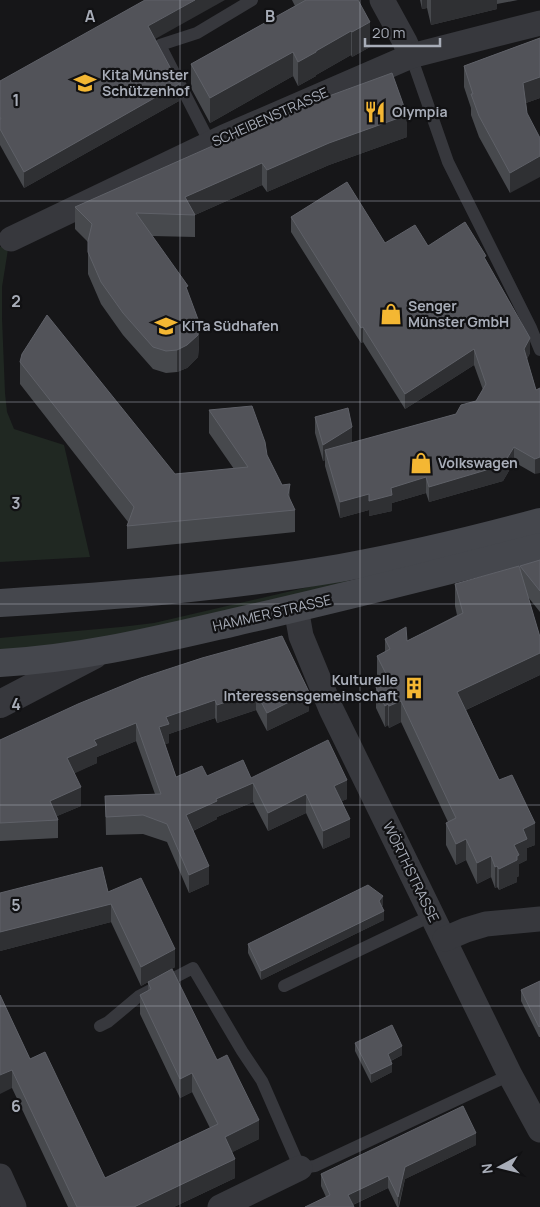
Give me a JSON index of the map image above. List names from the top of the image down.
{
  "streets": {
    "main road": ["HAMMER STRASSE"],
    "street": ["SCHEIBENSTRASSE", "WÖRTHSTRASSE"]
  },
  "crossings": [
    ["HAMMER STRASSE", "WÖRTHSTRASSE"]
  ],
  "places": {
    "school or university": ["Kita Münster Schützenhof", "KiTa Südhafen"],
    "restaurant": ["Olympia"],
    "shop": ["Senger Münster GmbH", "Volkswagen"],
    "building": ["Kulturelle Interessensgemeinschaft"]
  },
  "scale_bar": "20 m",
  "north": "left",
  "grid": {
    "columns": ["A", "B"],
    "rows": [
      "1",
      "2",
      "3",
      "4",
      "5",
      "6"
    ]
  }
}
